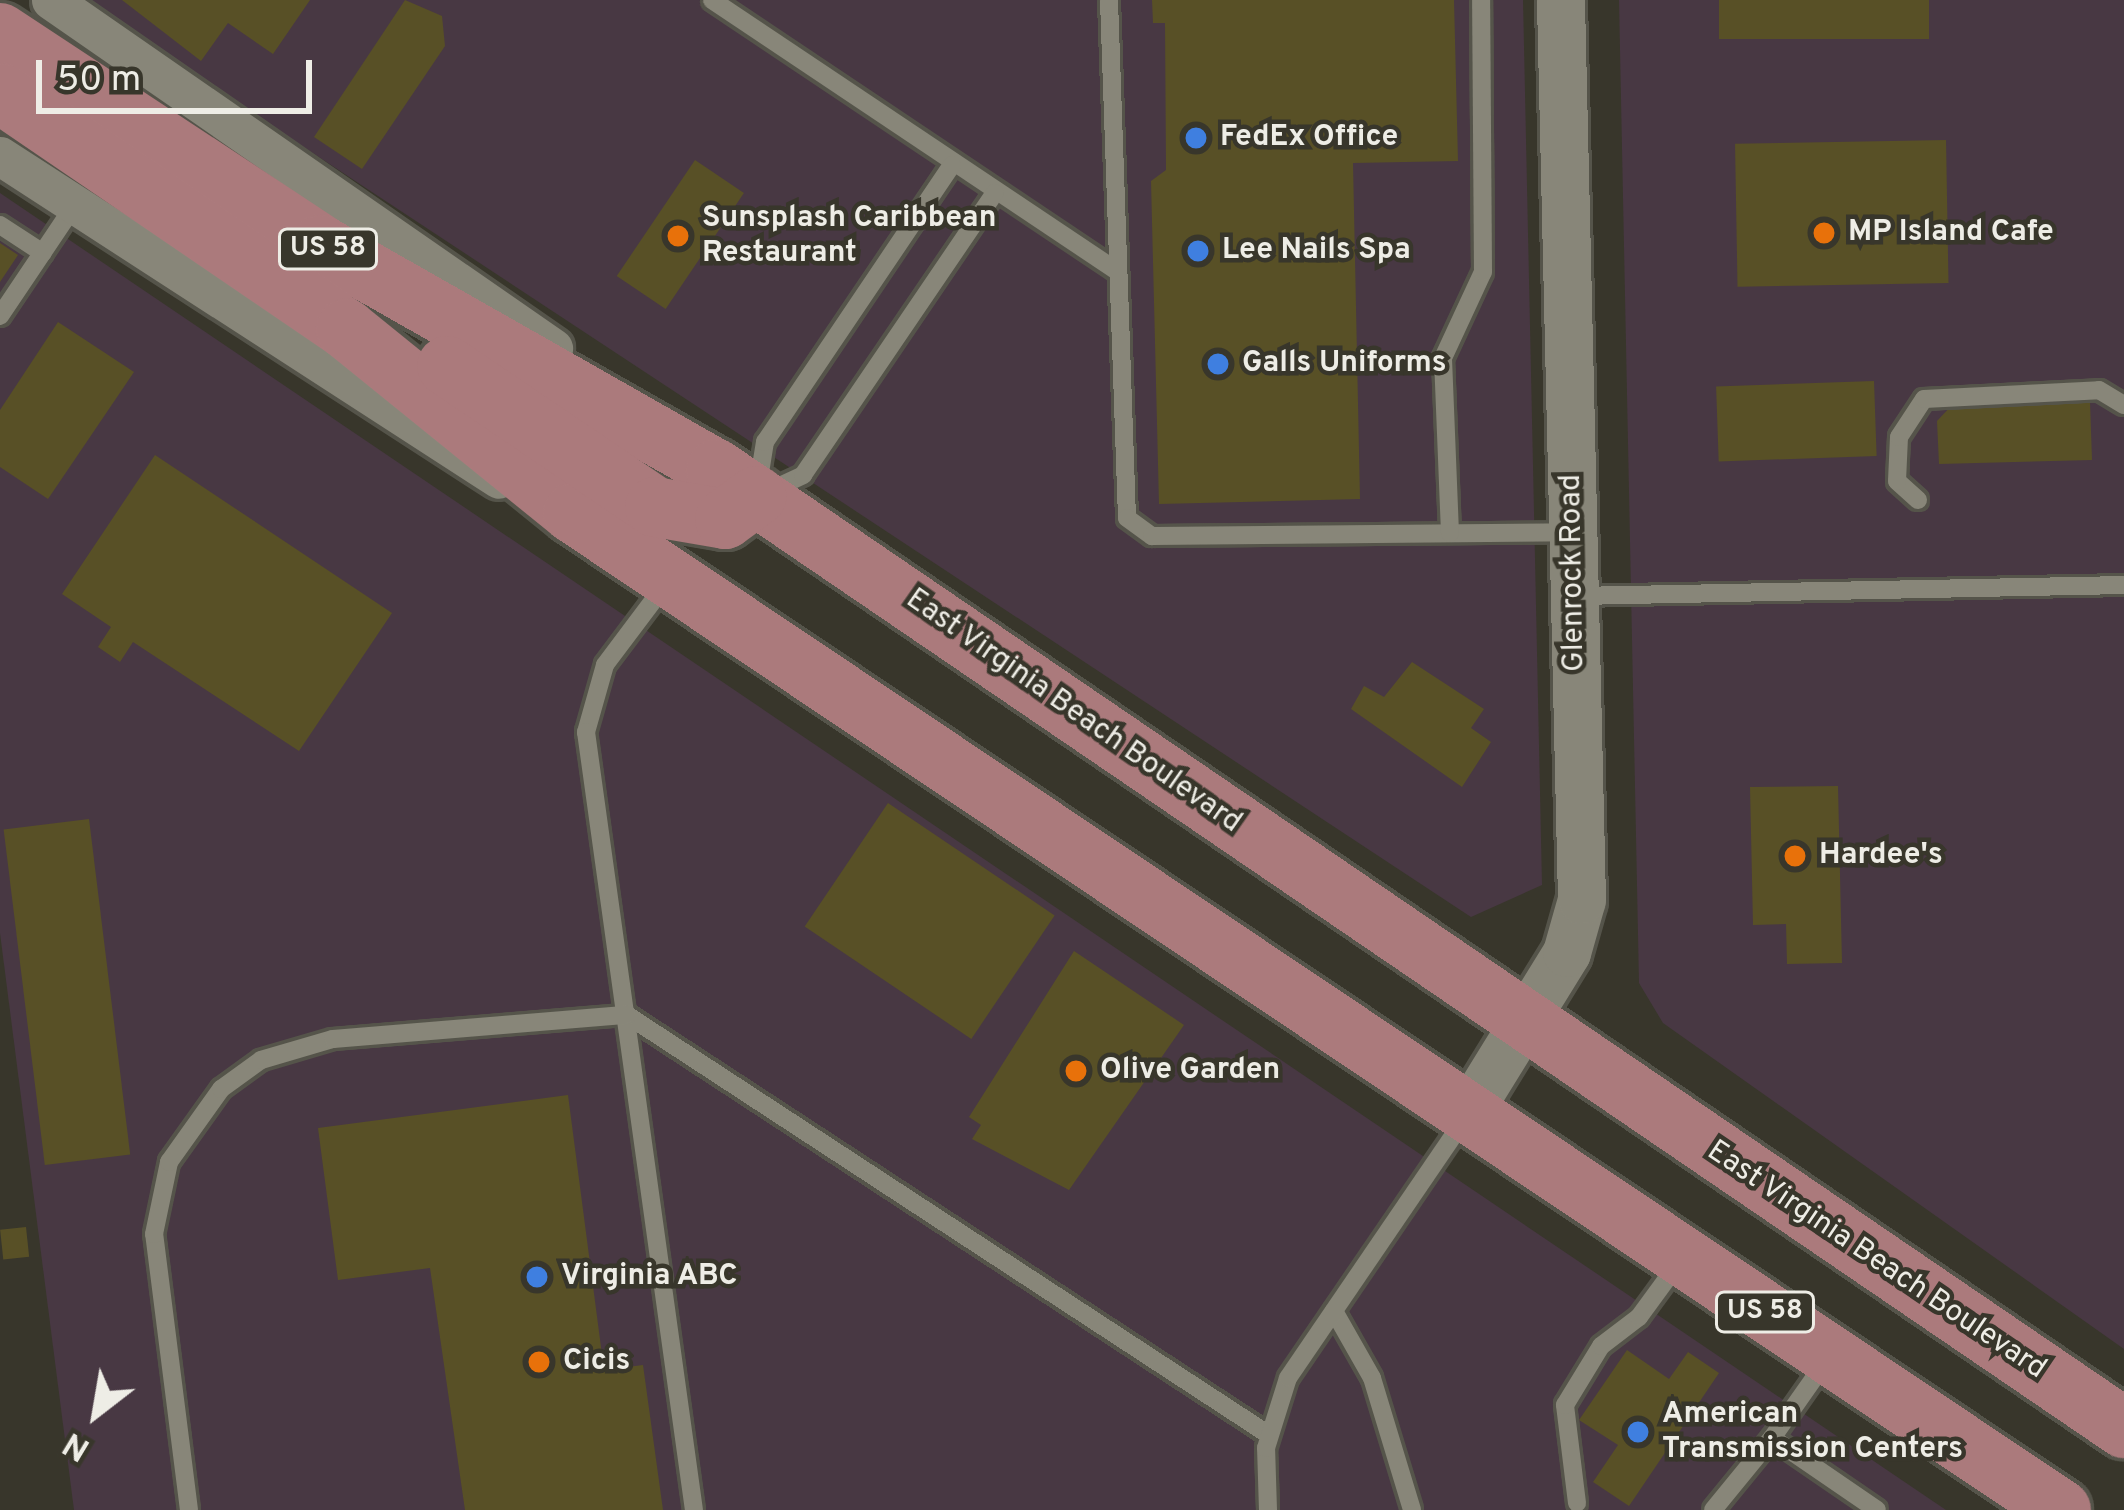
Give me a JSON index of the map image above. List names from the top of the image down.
{
  "streets": {
    "main road": ["US 58", "East Virginia Beach Boulevard"],
    "street": ["Glenrock Road"]
  },
  "crossings": [
    ["US 58", "Glenrock Road"],
    ["Glenrock Road", "East Virginia Beach Boulevard"]
  ],
  "places": [
    "FedEx Office",
    "MP Island Cafe",
    "Sunsplash Caribbean Restaurant",
    "Lee Nails Spa",
    "Galls Uniforms",
    "Hardee's",
    "Olive Garden",
    "Virginia ABC",
    "Cicis",
    "American Transmission Centers"
  ],
  "scale_bar": "50 m",
  "north": "bottom left"
}
